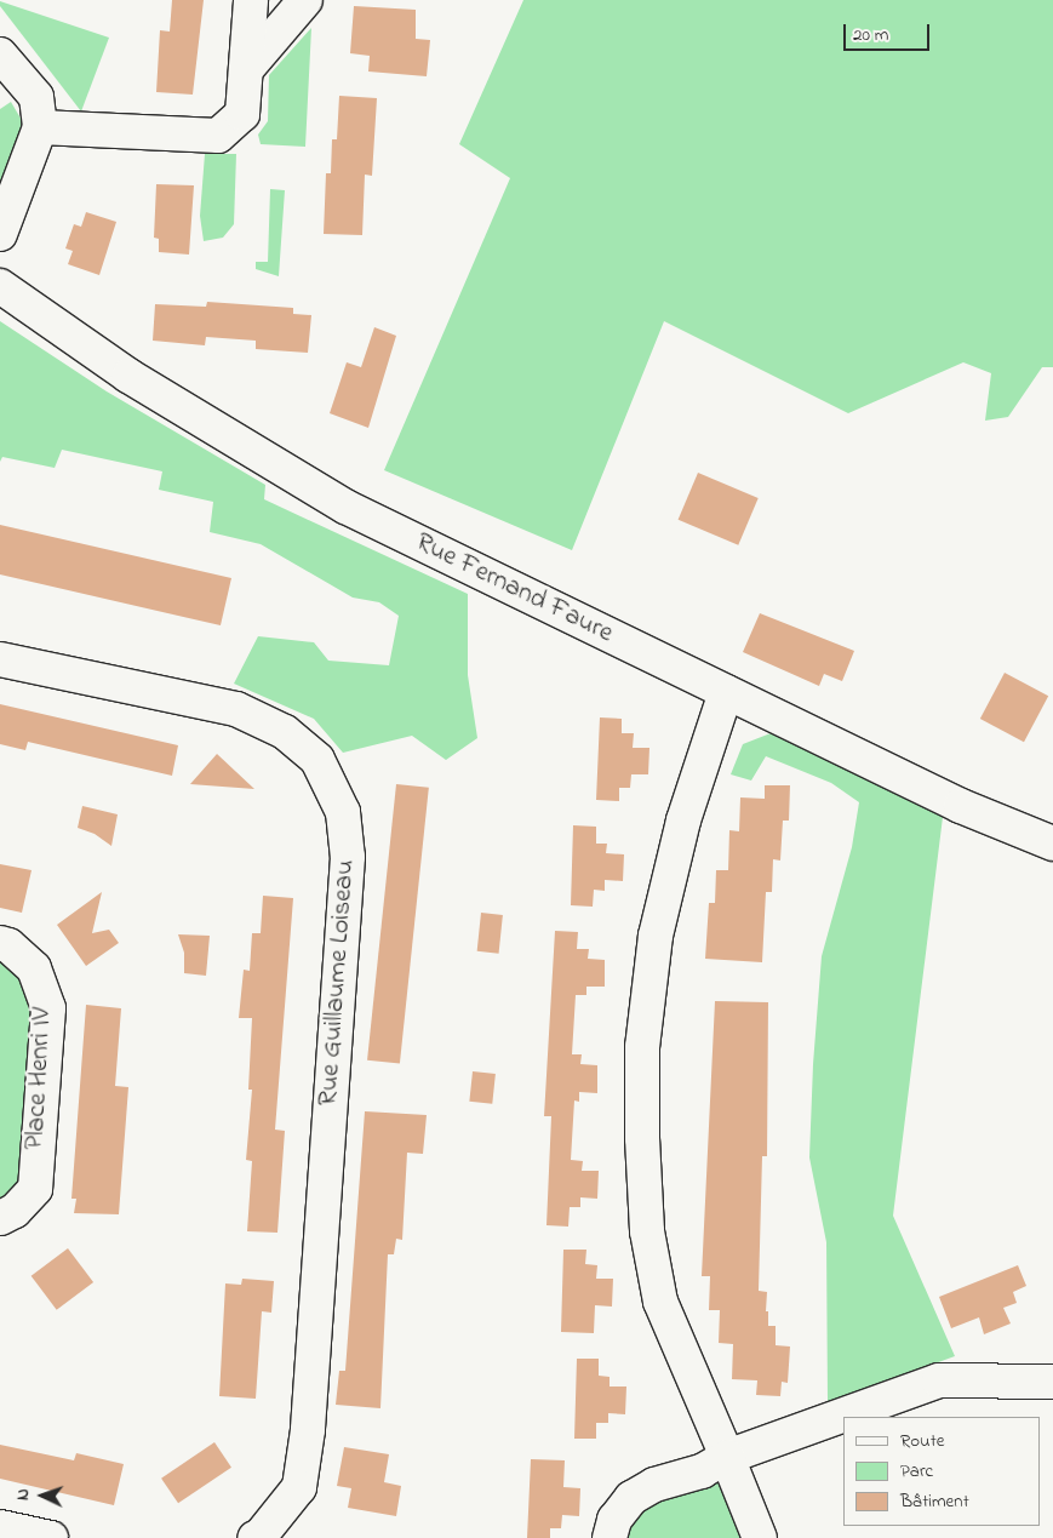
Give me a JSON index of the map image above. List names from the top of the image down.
{
  "streets": {
    "street": ["Rue Fernand Faure", "Rue Guillaume Loiseau", "Place Henri IV"]
  },
  "legend": ["Route", "Parc", "Bâtiment"],
  "scale_bar": "20 m",
  "north": "left"
}
